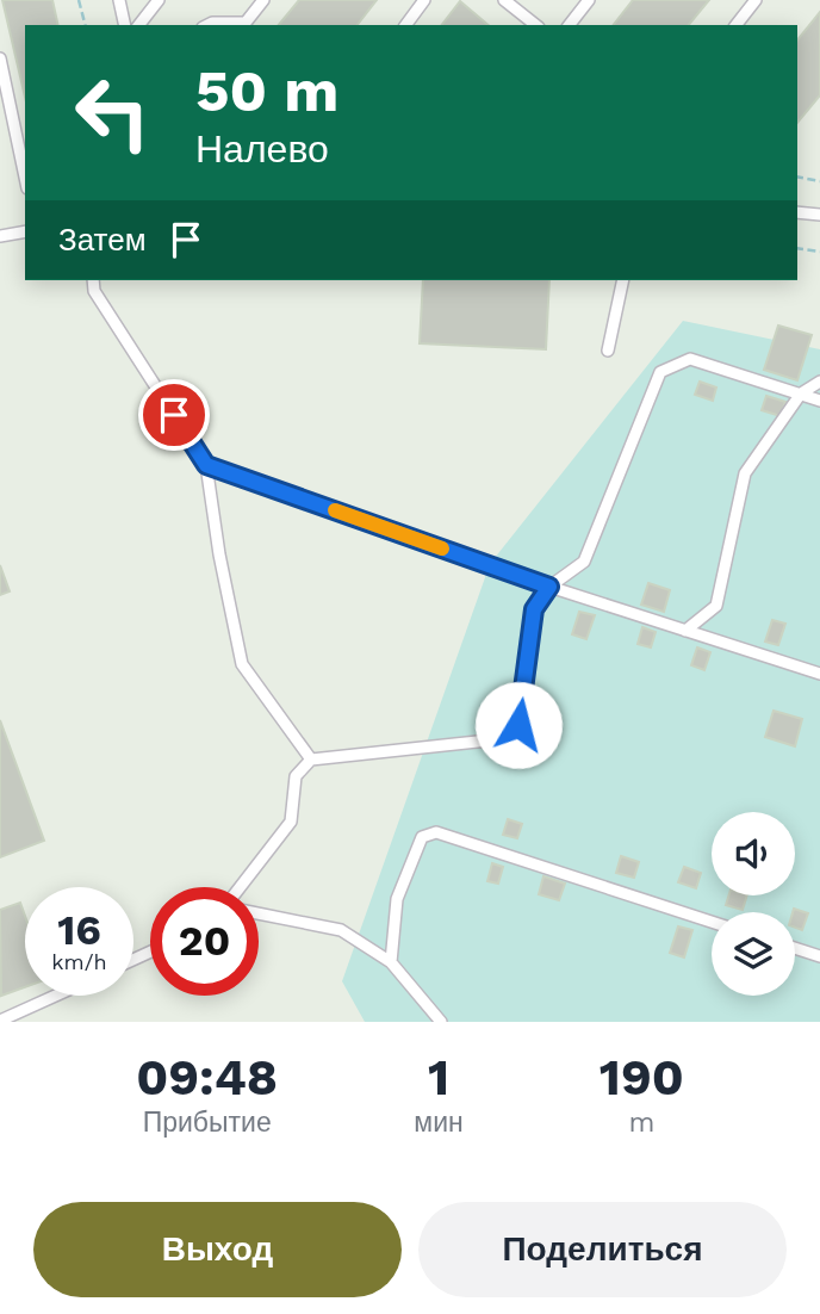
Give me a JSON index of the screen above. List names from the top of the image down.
{
  "page": {
    "turn": ["50 m", "Налево"],
    "then": "Затем",
    "speed": "16 km/h",
    "limit": "20",
    "eta": [
      "09:48",
      "Прибытие",
      "1",
      "мин",
      "190",
      "m"
    ],
    "buttons": ["Выход", "Поделиться"]
  }
}
